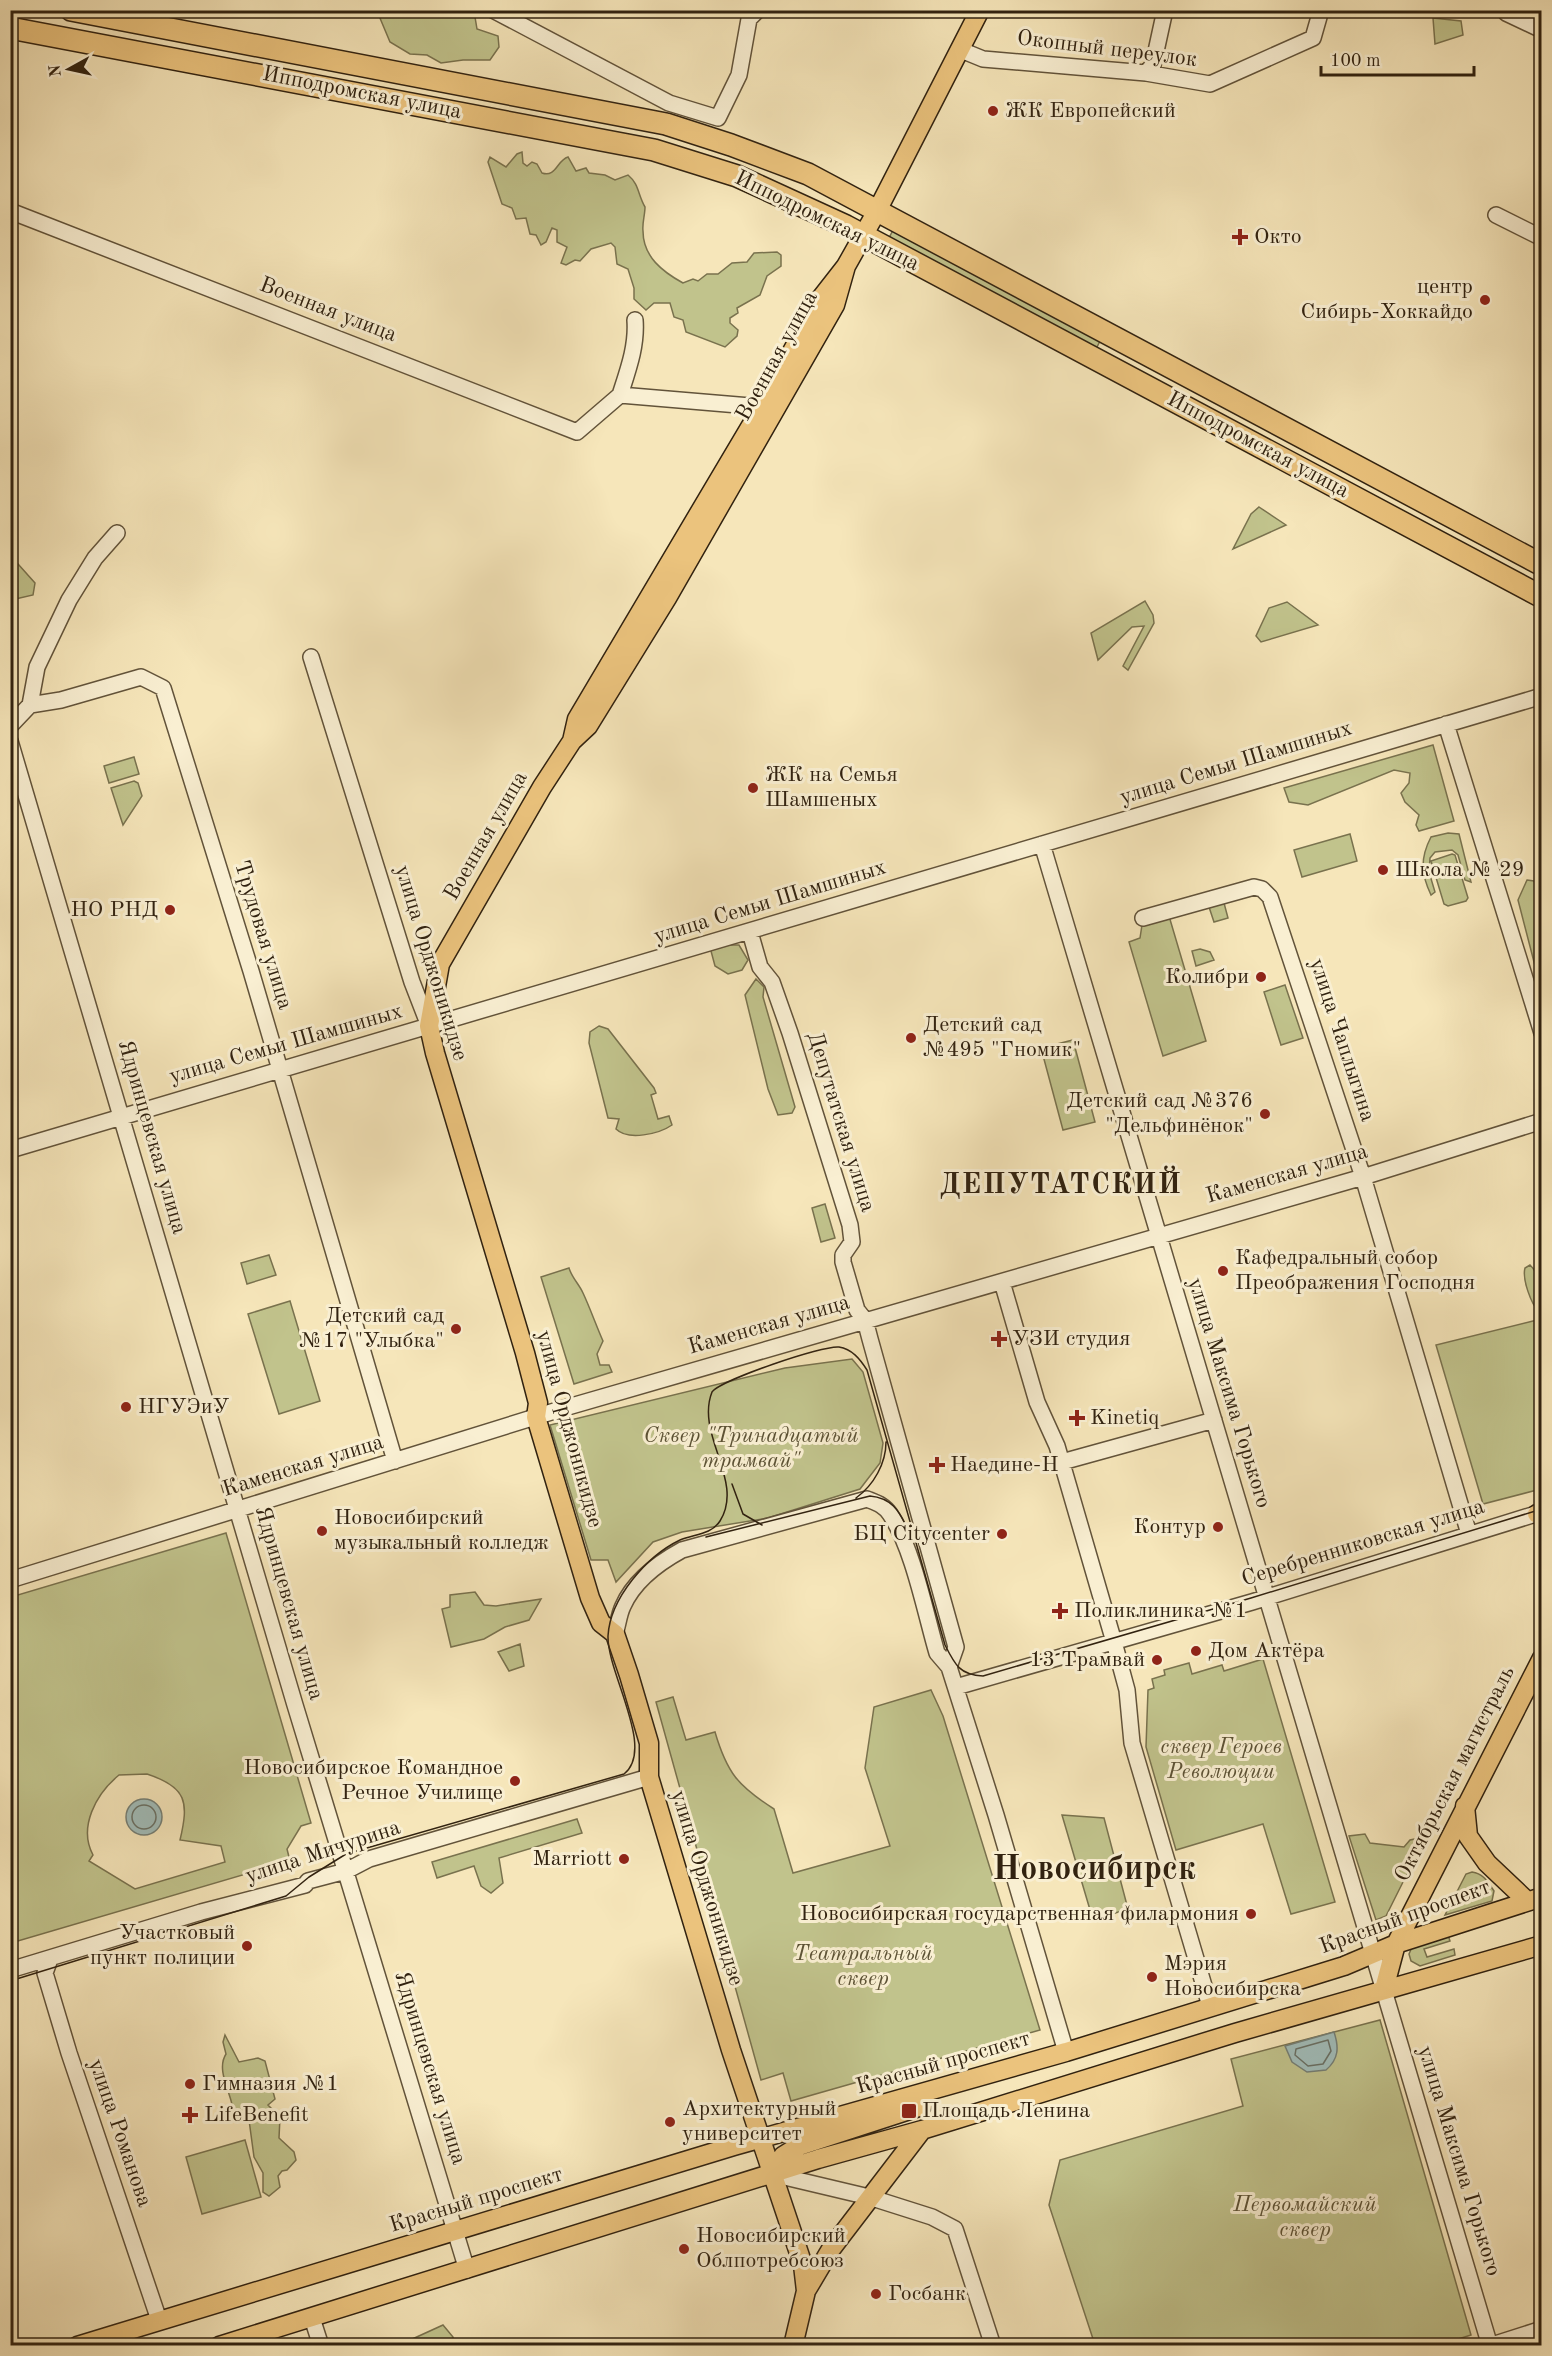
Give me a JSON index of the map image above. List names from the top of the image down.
{
  "streets": {
    "highway": ["Ипподромская улица"],
    "main road": [
      "Военная улица",
      "улица Орджоникидзе",
      "Октябрьская магистраль",
      "Красный проспект"
    ],
    "street": [
      "Окопный переулок",
      "улица Семьи Шамшиных",
      "Трудовая улица",
      "улица Чаплыгина",
      "Депутатская улица",
      "Ядринцевская улица",
      "Каменская улица",
      "улица Максима Горького",
      "Серебренниковская улица",
      "улица Мичурина",
      "улица Романова"
    ]
  },
  "crossings": [
    ["Окопный переулок", "Военная улица"],
    ["Ипподромская улица", "Военная улица"],
    ["Военная улица", "улица Семьи Шамшиных"],
    ["Военная улица", "улица Орджоникидзе"],
    ["улица Семьи Шамшиных", "Трудовая улица"],
    ["улица Семьи Шамшиных", "улица Орджоникидзе"],
    ["улица Семьи Шамшиных", "Депутатская улица"],
    ["улица Семьи Шамшиных", "Ядринцевская улица"],
    ["улица Семьи Шамшиных", "улица Максима Горького"],
    ["Трудовая улица", "Каменская улица"],
    ["улица Орджоникидзе", "Каменская улица"],
    ["улица Орджоникидзе", "улица Мичурина"],
    ["улица Орджоникидзе", "Красный проспект"],
    ["улица Чаплыгина", "Каменская улица"],
    ["улица Чаплыгина", "Серебренниковская улица"],
    ["Депутатская улица", "Каменская улица"],
    ["Депутатская улица", "Серебренниковская улица"],
    ["Депутатская улица", "Красный проспект"],
    ["Ядринцевская улица", "Каменская улица"],
    ["Ядринцевская улица", "улица Мичурина"],
    ["Ядринцевская улица", "Красный проспект"],
    ["Каменская улица", "улица Максима Горького"],
    ["улица Максима Горького", "Серебренниковская улица"],
    ["улица Максима Горького", "Октябрьская магистраль"],
    ["улица Максима Горького", "Красный проспект"],
    ["Октябрьская магистраль", "Красный проспект"],
    ["улица Мичурина", "улица Романова"],
    ["Красный проспект", "улица Романова"]
  ],
  "districts": ["ДЕПУТАТСКИЙ", "Новосибирск"],
  "parks": [
    "Сквер \"Тринадцатый трамвай\"",
    "сквер Героев Революции",
    "Театральный сквер",
    "Первомайский сквер"
  ],
  "places": {
    "other": [
      "ЖК Европейский",
      "центр Сибирь-Хоккайдо",
      "ЖК на Семья Шамшеных",
      "Школа № 29",
      "НО РНД",
      "Колибри",
      "Детский сад №495 \"Гномик\"",
      "Детский сад №376 \"Дельфинёнок\"",
      "Кафедральный собор Преображения Господня",
      "Детский сад №17 \"Улыбка\"",
      "НГУЭиУ",
      "Контур",
      "Новосибирский музыкальный колледж",
      "БЦ Citycenter",
      "Дом Актёра",
      "13 Трамвай",
      "Новосибирское Командное Речное Училище",
      "Marriott",
      "Новосибирская государственная филармония",
      "Участковый пункт полиции",
      "Мэрия Новосибирска",
      "Гимназия №1",
      "Архитектурный университет",
      "Новосибирский Облпотребсоюз",
      "Госбанк"
    ],
    "health": [
      "Окто",
      "УЗИ студия",
      "Kinetiq",
      "Наедине-Н",
      "Поликлиника №1",
      "LifeBenefit"
    ],
    "transit": ["Площадь Ленина"]
  },
  "scale_bar": "100 m",
  "north": "left"
}
